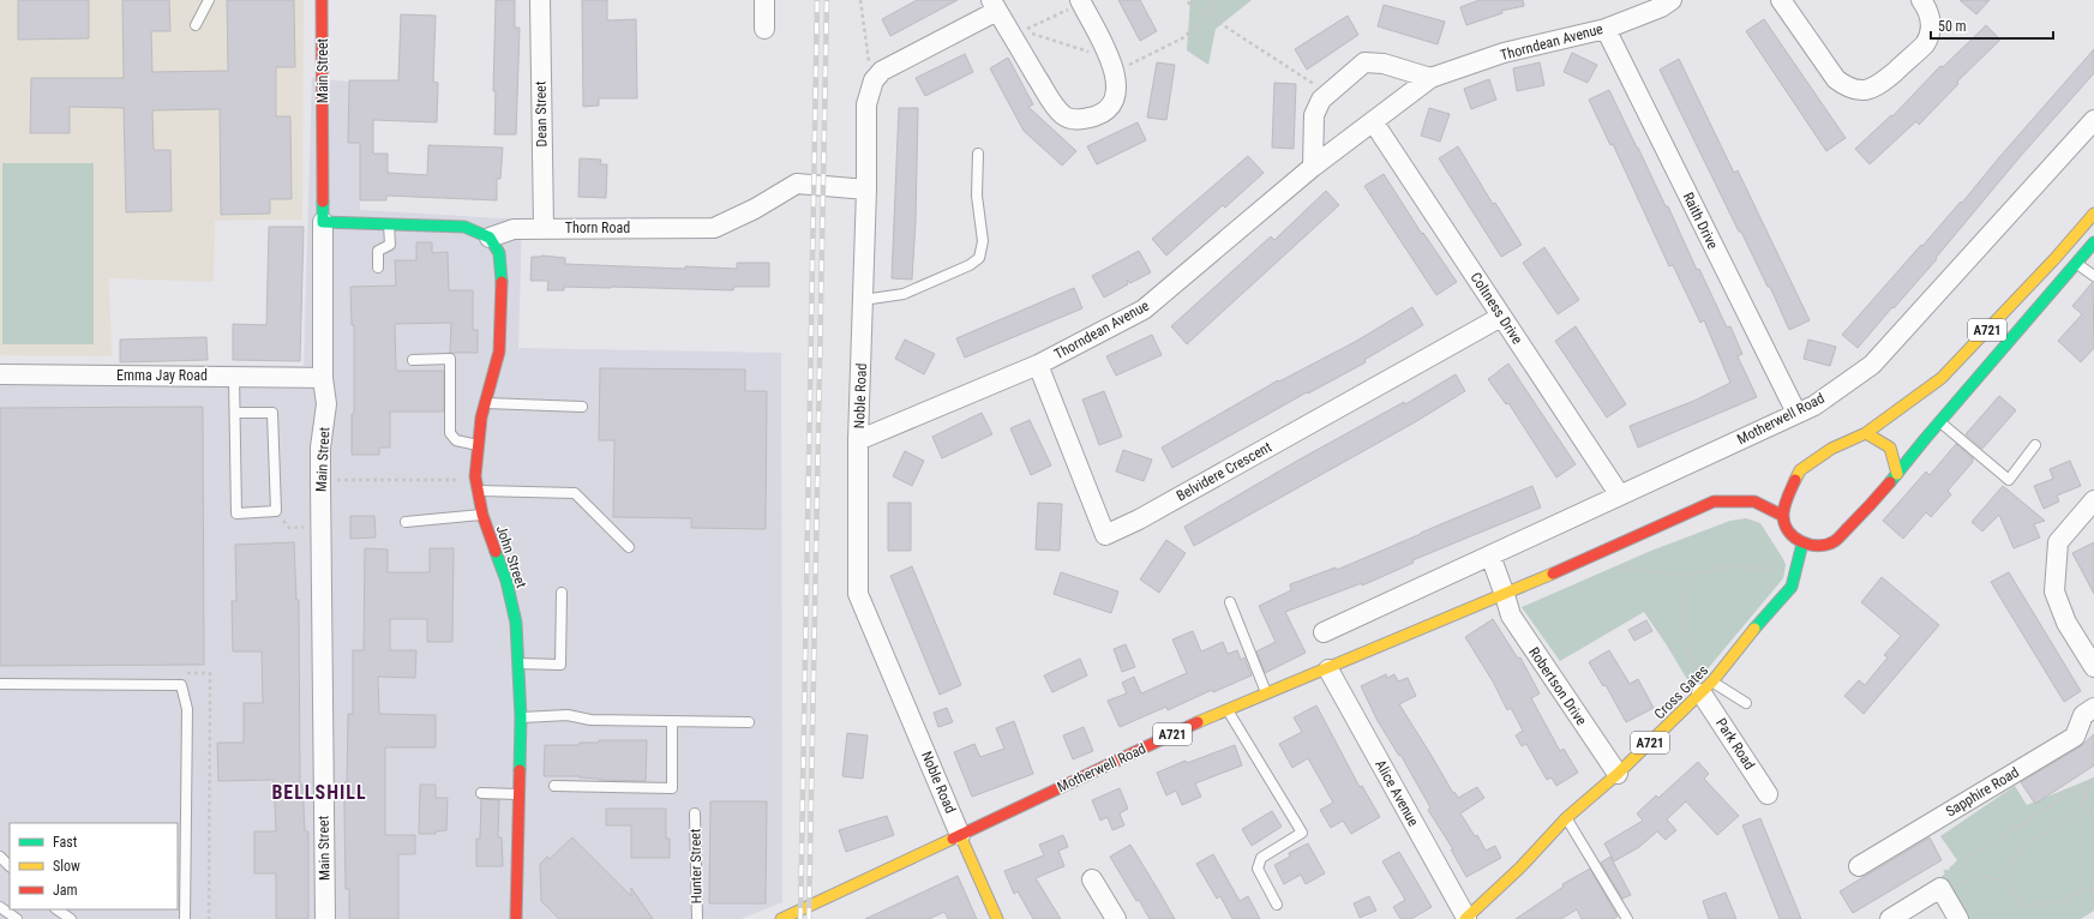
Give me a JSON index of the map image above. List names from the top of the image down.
{
  "streets": {
    "main road": [
      "Main Street",
      "A721",
      "Motherwell Road",
      "John Street",
      "Cross Gates"
    ],
    "street": [
      "Thorndean Avenue",
      "Dean Street",
      "Raith Drive",
      "Thorn Road",
      "Coltness Drive",
      "Emma Jay Road",
      "Noble Road",
      "Belvidere Crescent",
      "Robertson Drive",
      "Park Road",
      "Sapphire Road",
      "Alice Avenue"
    ],
    "lane": ["Hunter Street"]
  },
  "crossings": [
    ["Thorndean Avenue", "Raith Drive"],
    ["Thorndean Avenue", "Coltness Drive"],
    ["Thorndean Avenue", "Noble Road"],
    ["Thorndean Avenue", "Belvidere Crescent"],
    ["Main Street", "Emma Jay Road"],
    ["Dean Street", "Thorn Road"],
    ["Raith Drive", "Motherwell Road"],
    ["Thorn Road", "Noble Road"],
    ["Thorn Road", "John Street"],
    ["Coltness Drive", "Motherwell Road"],
    ["Coltness Drive", "Belvidere Crescent"],
    ["A721", "Motherwell Road"],
    ["A721", "Cross Gates"],
    ["Noble Road", "Motherwell Road"],
    ["Motherwell Road", "Robertson Drive"],
    ["Motherwell Road", "Alice Avenue"],
    ["Robertson Drive", "Cross Gates"],
    ["Cross Gates", "Park Road"],
    ["Cross Gates", "Alice Avenue"]
  ],
  "districts": ["BELLSHILL"],
  "legend": ["Fast", "Slow", "Jam"],
  "scale_bar": "50 m"
}
